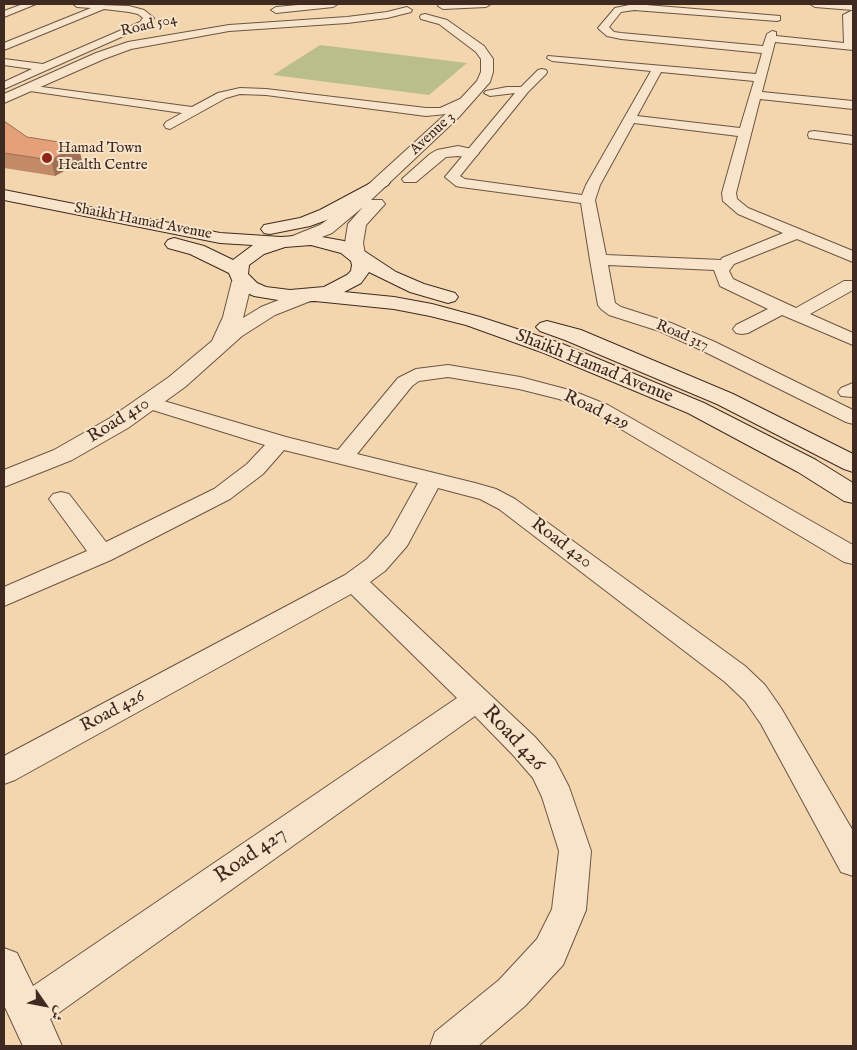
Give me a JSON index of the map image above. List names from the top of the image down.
{
  "streets": {
    "street": [
      "Road 504",
      "Avenue 3",
      "Shaikh Hamad Avenue",
      "Road 317",
      "Road 429",
      "Road 410",
      "Road 420",
      "Road 426",
      "Road 427"
    ]
  },
  "crossings": [
    ["Road 504", "Avenue 3"],
    ["Avenue 3", "Shaikh Hamad Avenue"],
    ["Avenue 3", "Road 410"],
    ["Shaikh Hamad Avenue", "Road 410"],
    ["Road 429", "Road 420"],
    ["Road 410", "Road 420"],
    ["Road 420", "Road 426"],
    ["Road 426", "Road 427"]
  ],
  "places": ["Hamad Town Health Centre"],
  "north": "bottom right"
}
